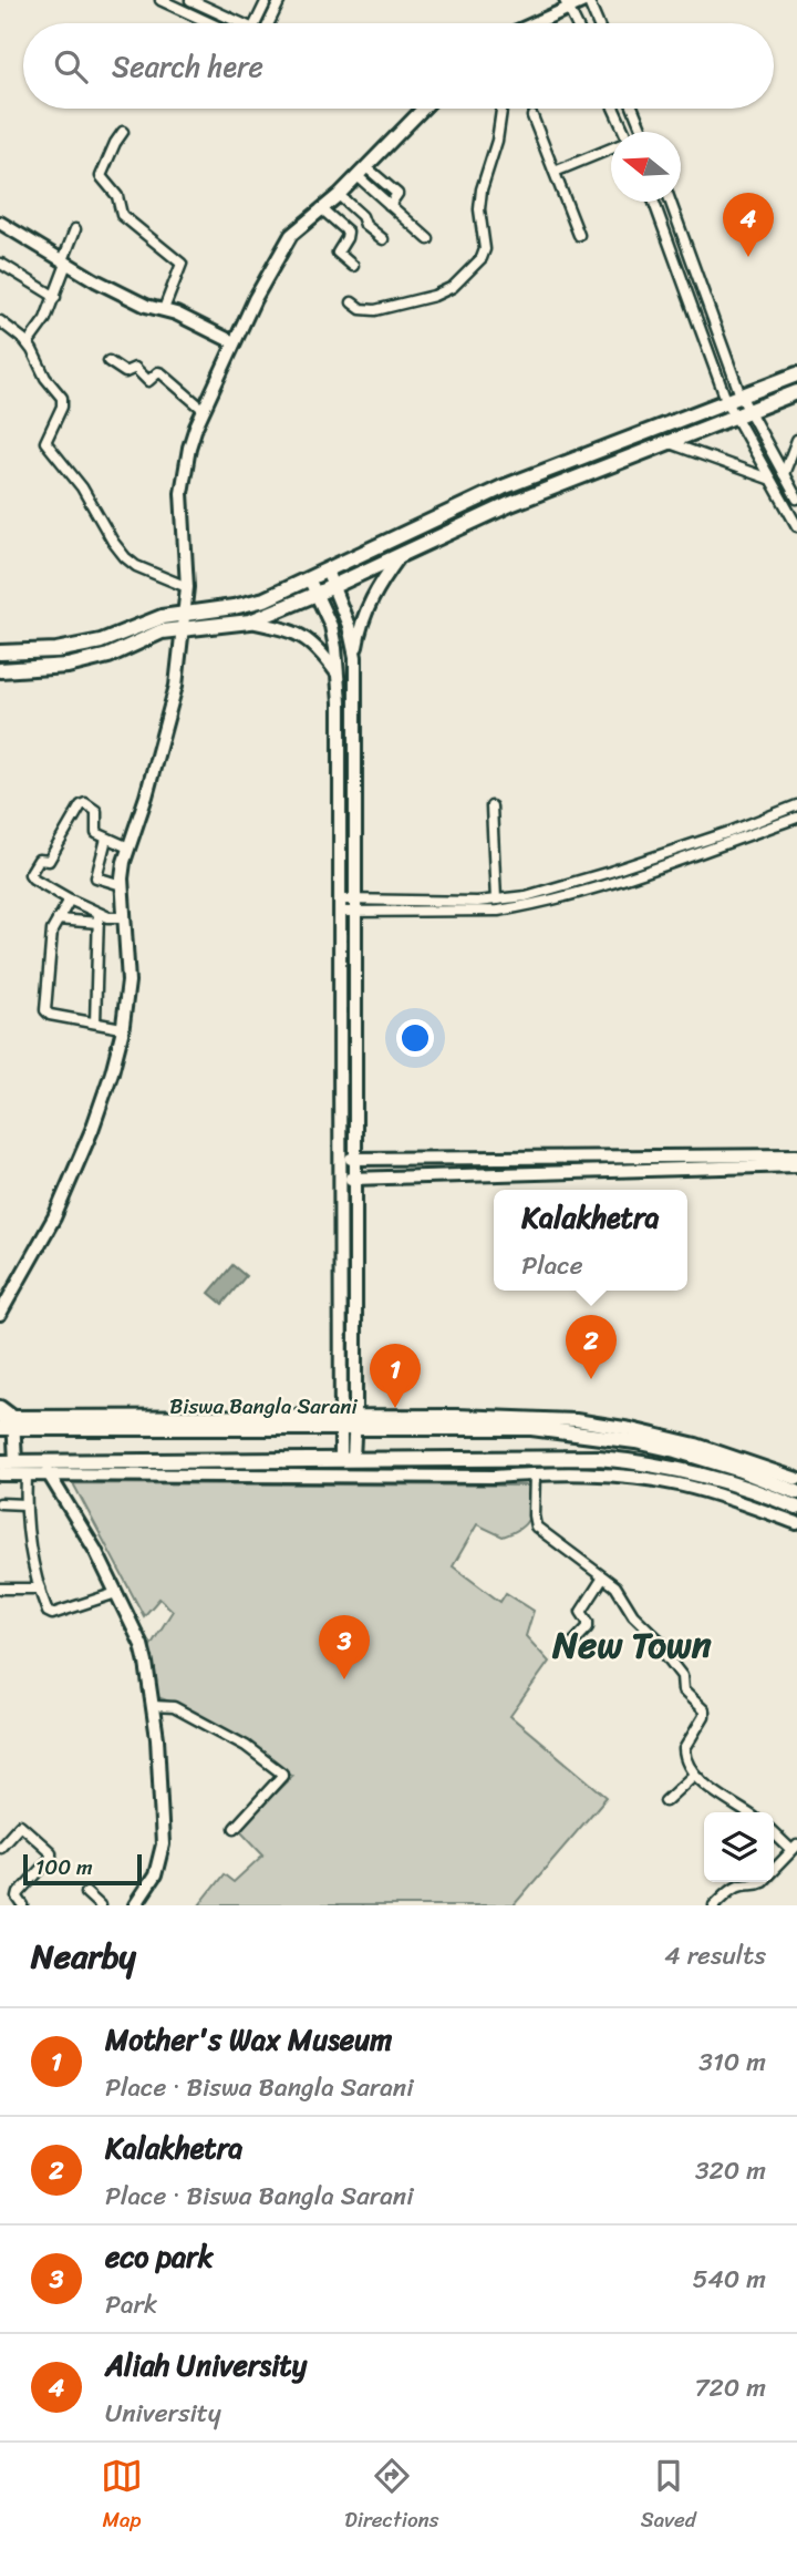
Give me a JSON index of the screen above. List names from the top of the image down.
{
  "streets": {
    "main road": ["Biswa Bangla Sarani"]
  },
  "districts": ["New Town"],
  "scale_bar": "100 m",
  "north": "left",
  "page": {
    "search": "Search here",
    "pins": [
      "4",
      "2",
      "1",
      "3"
    ],
    "popup": ["Kalakhetra", "Place"],
    "scale": "100 m",
    "heading": ["Nearby", "4 results"],
    "list": [
      {
        "mark": "1",
        "name": "Mother's Wax Museum",
        "note": "Place · Biswa Bangla Sarani",
        "value": "310 m"
      },
      {
        "mark": "2",
        "name": "Kalakhetra",
        "note": "Place · Biswa Bangla Sarani",
        "value": "320 m"
      },
      {
        "mark": "3",
        "name": "eco park",
        "note": "Park",
        "value": "540 m"
      },
      {
        "mark": "4",
        "name": "Aliah University",
        "note": "University",
        "value": "720 m"
      }
    ],
    "nav": ["Map", "Directions", "Saved"]
  }
}
